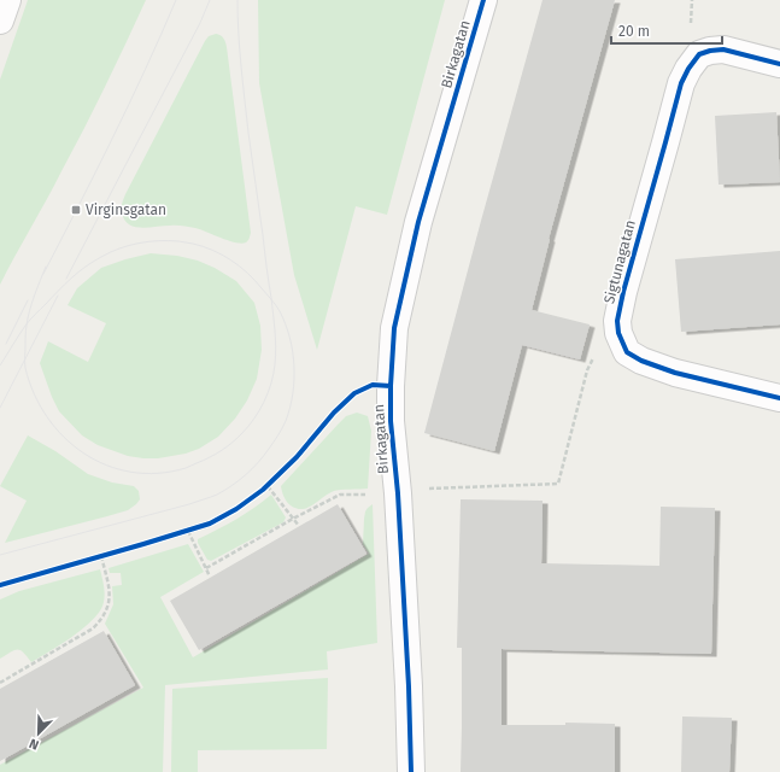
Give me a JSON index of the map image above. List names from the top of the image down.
{
  "streets": {
    "street": ["Birkagatan", "Sigtunagatan"]
  },
  "places": {
    "transit": ["Virginsgatan"]
  },
  "scale_bar": "20 m",
  "north": "bottom left"
}
